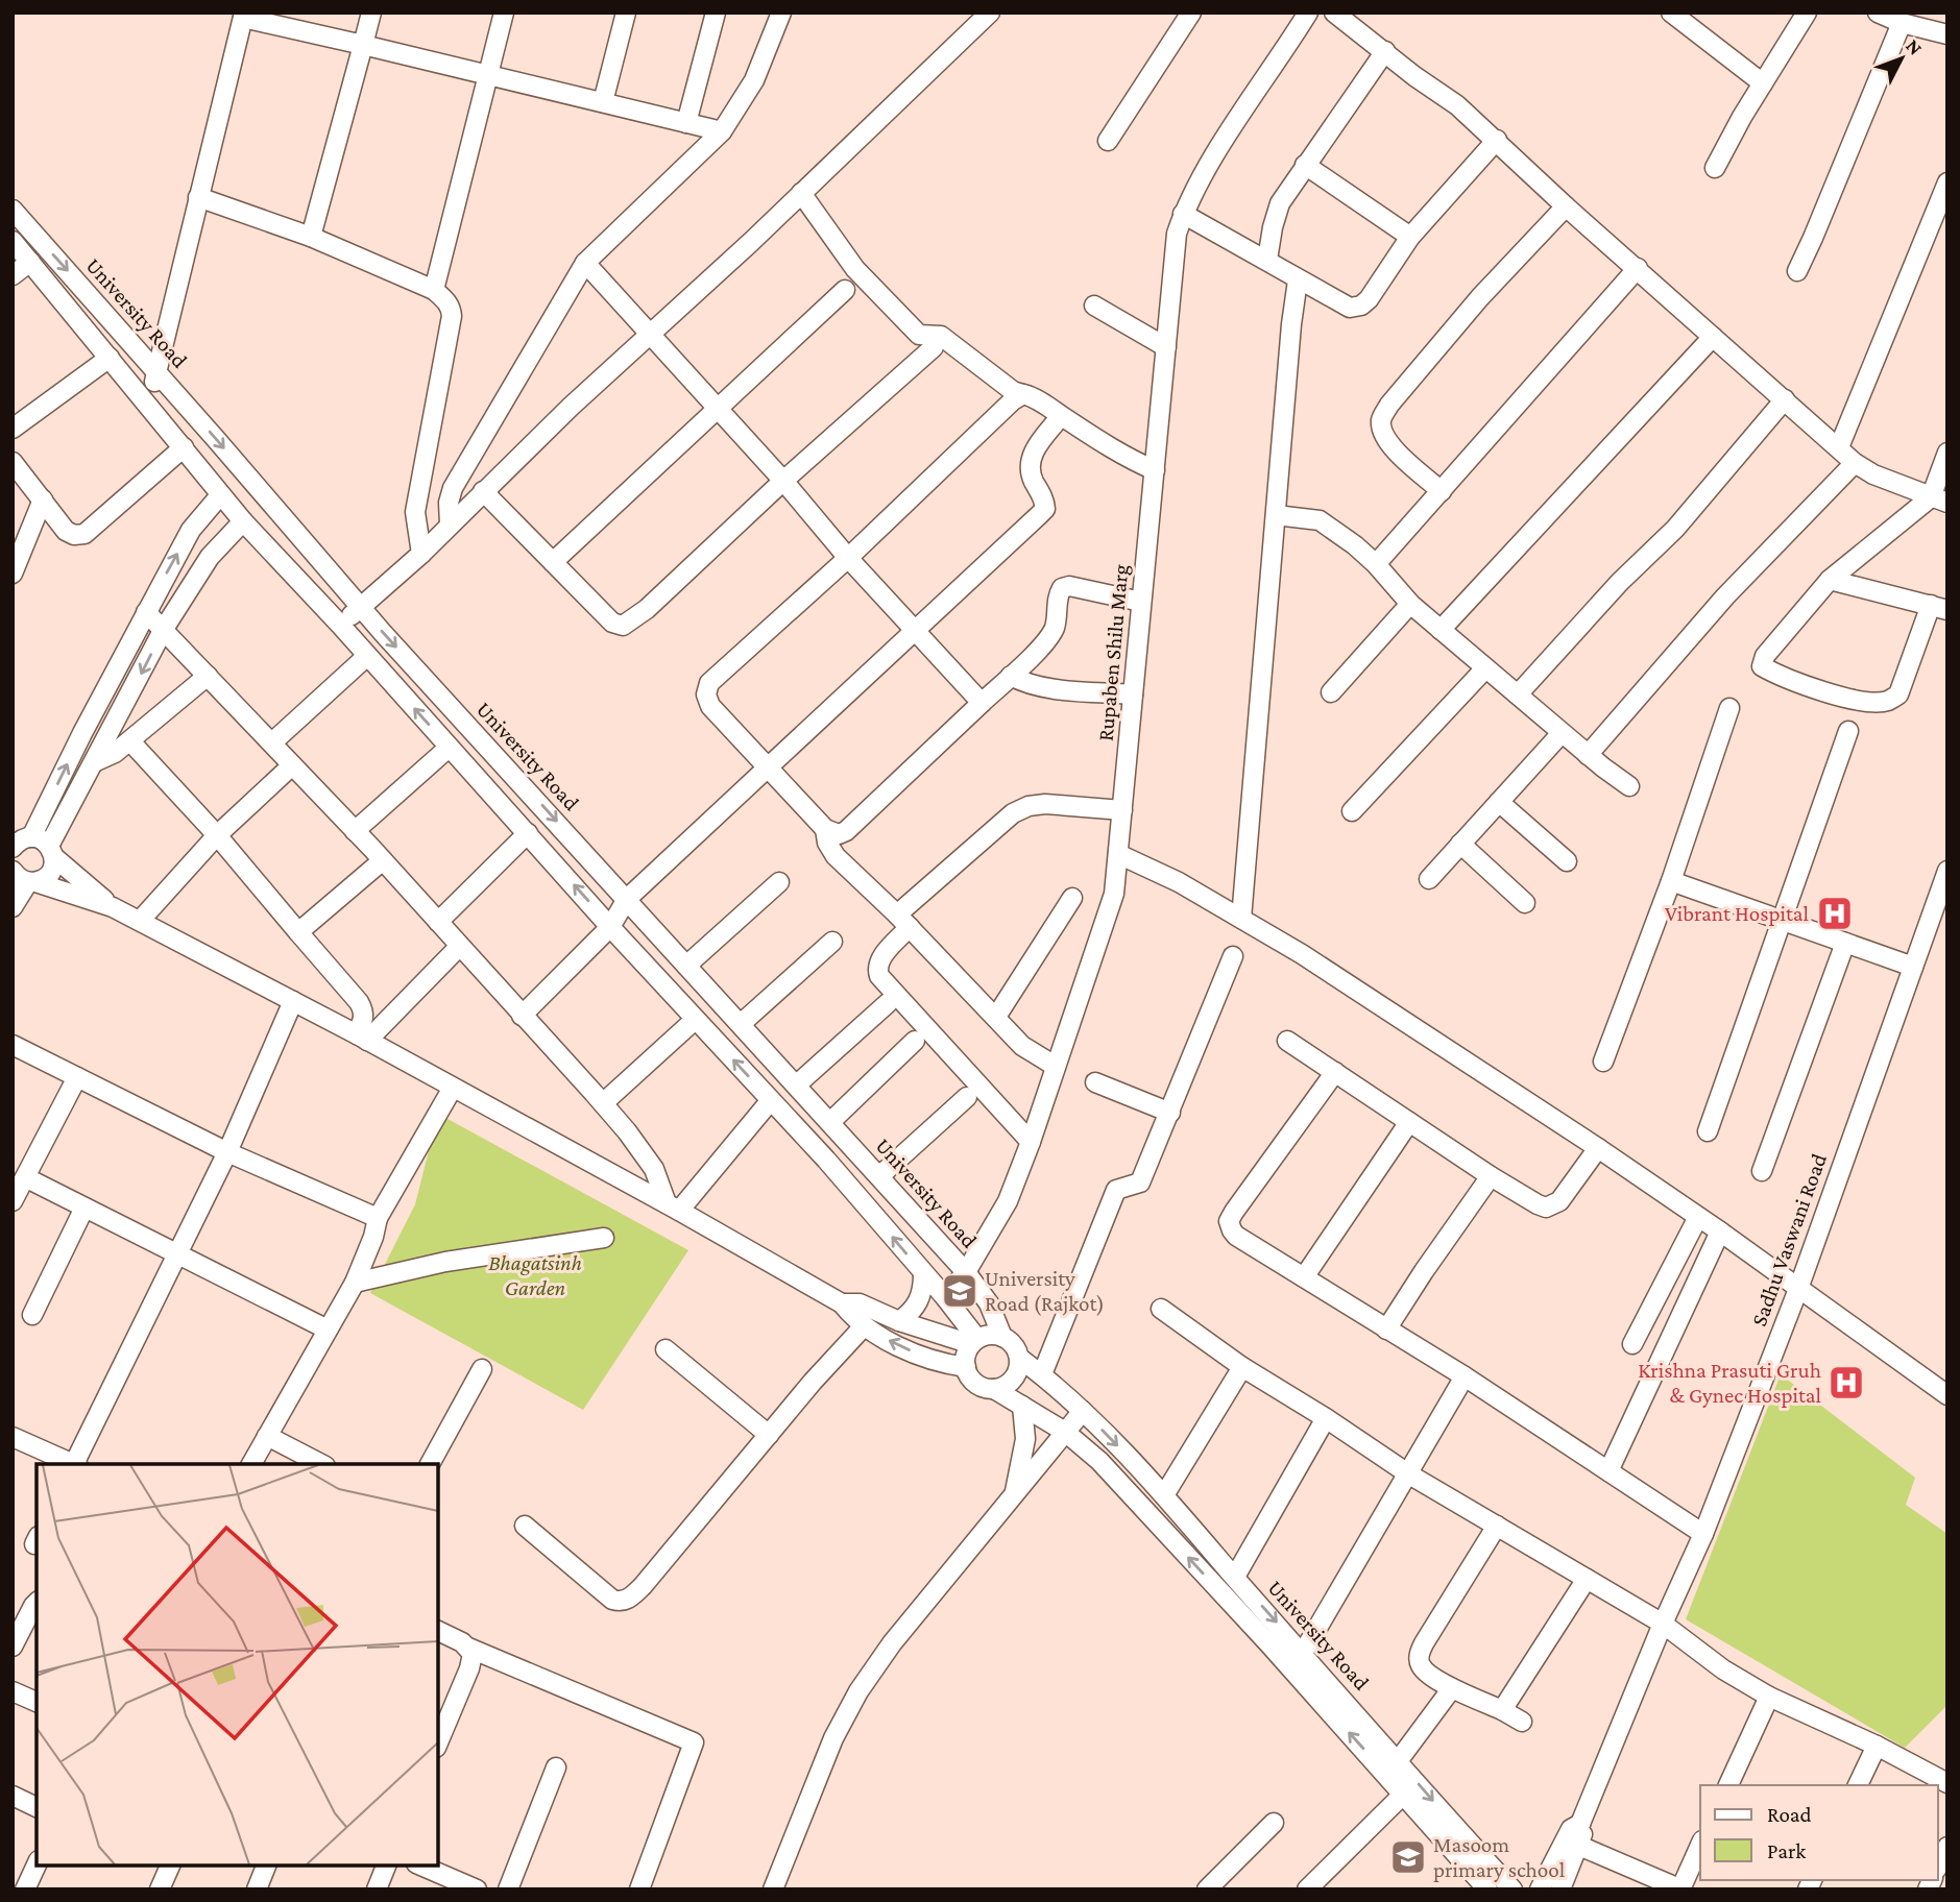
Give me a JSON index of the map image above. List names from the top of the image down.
{
  "streets": {
    "street": ["University Road", "Rupaben Shilu Marg", "Sadhu Vaswani Road"]
  },
  "crossings": [
    ["University Road", "Rupaben Shilu Marg"]
  ],
  "parks": ["Bhagatsinh Garden"],
  "places": {
    "hospital": ["Vibrant Hospital", "Krishna Prasuti Gruh & Gynec Hospital"],
    "school or university": ["University Road (Rajkot)", "Masoom primary school"]
  },
  "legend": ["Road", "Park"],
  "north": "top right"
}
